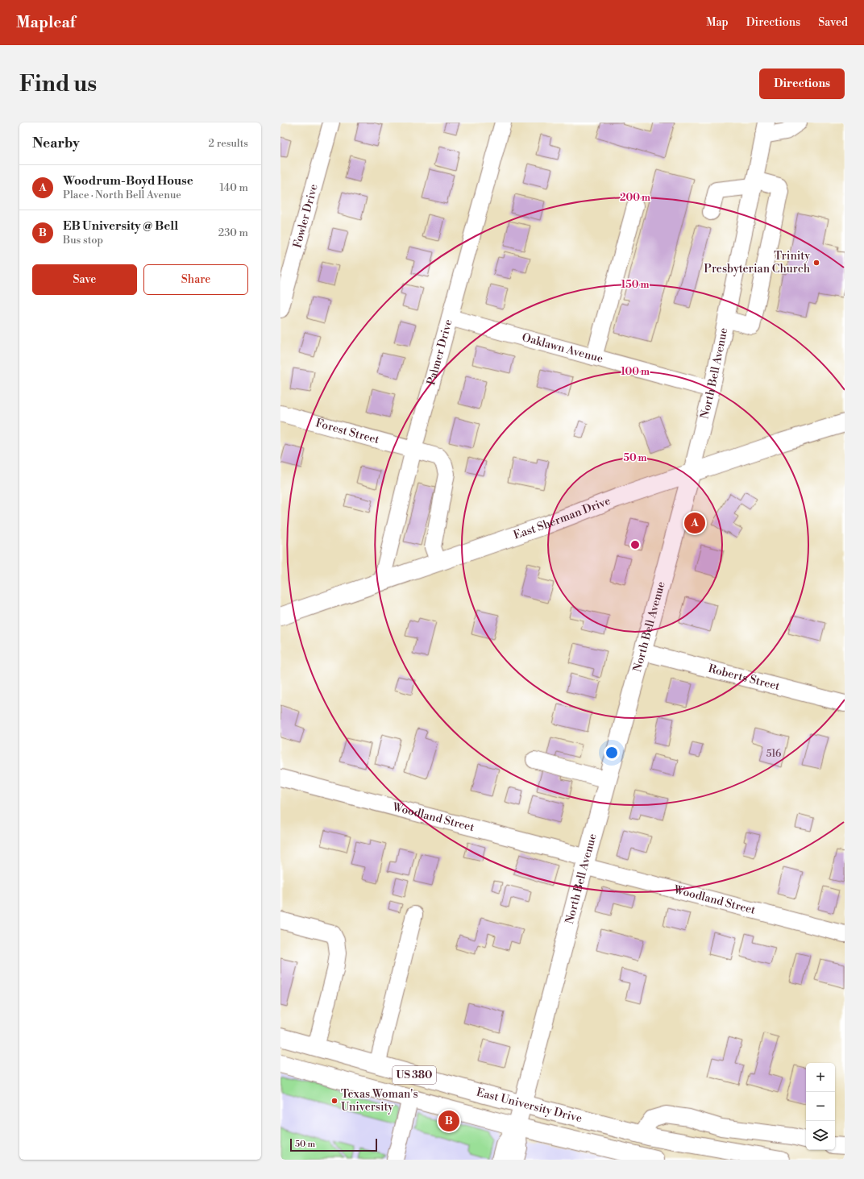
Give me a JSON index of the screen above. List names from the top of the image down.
{
  "streets": {
    "main road": [
      "North Bell Avenue",
      "East Sherman Drive",
      "US 380",
      "East University Drive"
    ],
    "street": [
      "Fowler Drive",
      "Oaklawn Avenue",
      "Palmer Drive",
      "Forest Street",
      "Roberts Street",
      "Woodland Street"
    ]
  },
  "crossings": [
    ["Oaklawn Avenue", "Palmer Drive"],
    ["Oaklawn Avenue", "North Bell Avenue"],
    ["Palmer Drive", "Forest Street"],
    ["Palmer Drive", "East Sherman Drive"],
    ["North Bell Avenue", "East Sherman Drive"],
    ["North Bell Avenue", "Roberts Street"],
    ["North Bell Avenue", "Woodland Street"],
    ["North Bell Avenue", "East University Drive"],
    ["Forest Street", "East Sherman Drive"]
  ],
  "places": ["Trinity Presbyterian Church", "Texas Woman's University"],
  "house_numbers": ["516"],
  "scale_bar": "50 m",
  "page": {
    "header": "Mapleaf",
    "nav": ["Map", "Directions", "Saved"],
    "buttons": [
      "Directions",
      ["Save", "Share"]
    ],
    "title": "Find us",
    "heading": ["Nearby", "2 results"],
    "list": [
      {
        "mark": "A",
        "name": "Woodrum-Boyd House",
        "note": "Place · North Bell Avenue",
        "value": "140 m"
      },
      {
        "mark": "B",
        "name": "EB University @ Bell",
        "note": "Bus stop",
        "value": "230 m"
      }
    ],
    "pins": ["A", "B"],
    "map_buttons": ["+", "−"],
    "scale": "50 m"
  },
  "rings": [
    "200 m",
    "150 m",
    "100 m",
    "50 m"
  ]
}
